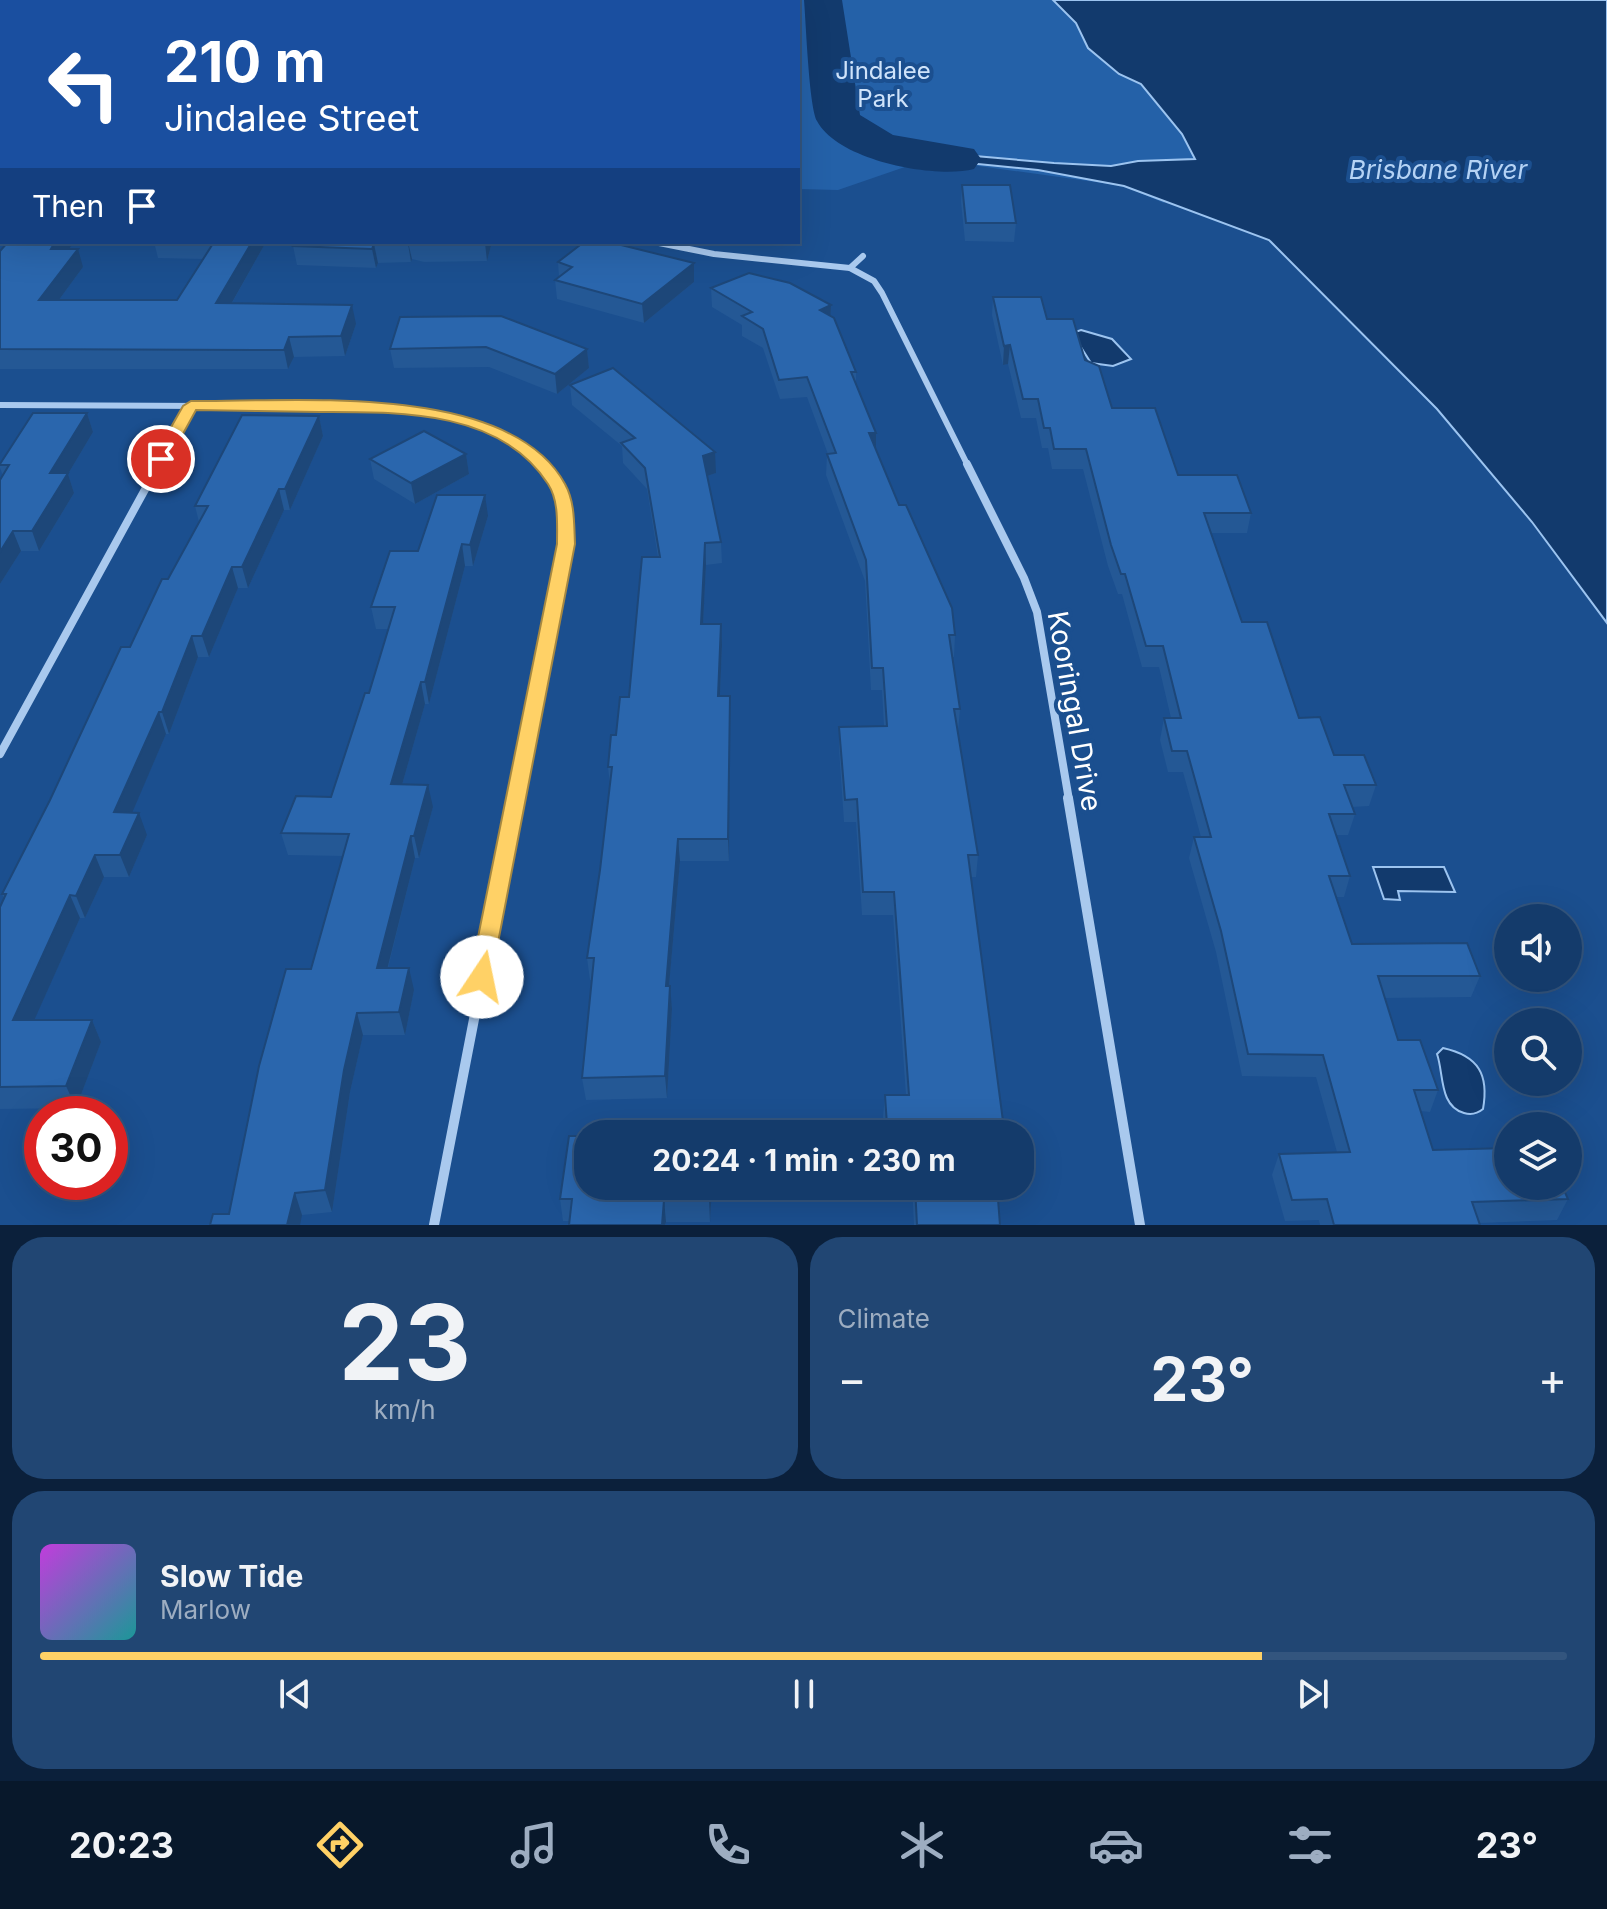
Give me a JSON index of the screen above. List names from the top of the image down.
{
  "streets": {
    "street": ["Kooringal Drive"]
  },
  "water": ["Brisbane River"],
  "parks": ["Jindalee Park"],
  "page": {
    "turn": ["210 m", "Jindalee Street"],
    "then": "Then",
    "limit": "30",
    "trip": "20:24 · 1 min · 230 m",
    "tile": [
      ["23", "km/h"],
      "Climate"
    ],
    "heat": ["−", "23°", "+"],
    "song": ["Slow Tide", "Marlow"],
    "tabs": ["20:23", "23°"]
  }
}
